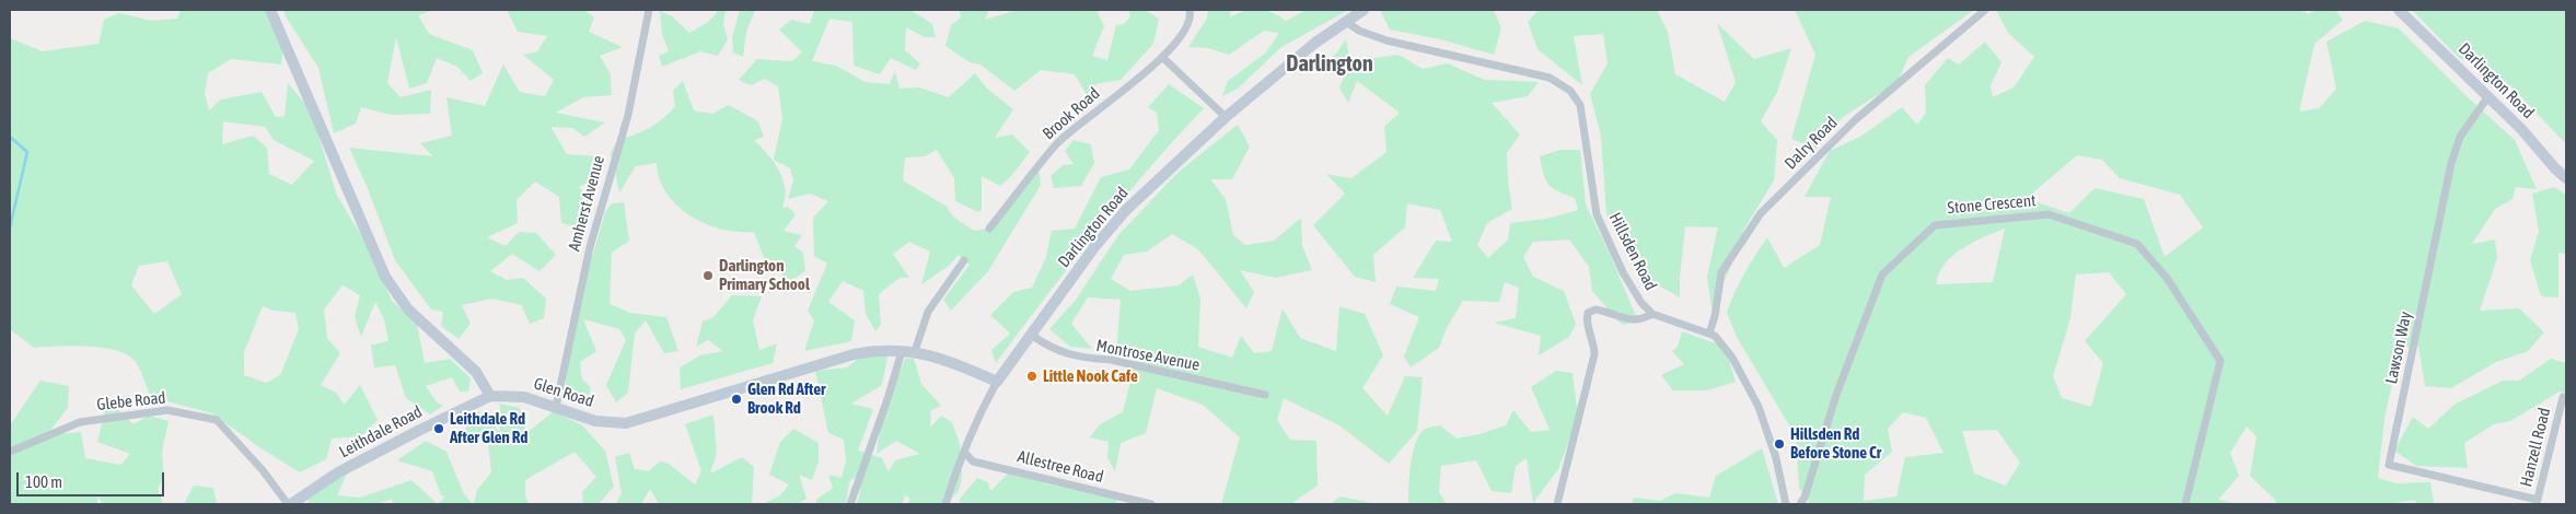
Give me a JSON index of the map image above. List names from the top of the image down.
{
  "streets": {
    "street": [
      "Darlington Road",
      "Brook Road",
      "Dalry Road",
      "Amherst Avenue",
      "Stone Crescent",
      "Hillsden Road",
      "Lawson Way",
      "Montrose Avenue",
      "Glen Road",
      "Glebe Road",
      "Leithdale Road",
      "Hanzell Road",
      "Allestree Road"
    ]
  },
  "crossings": [
    ["Darlington Road", "Hillsden Road"],
    ["Darlington Road", "Lawson Way"],
    ["Darlington Road", "Montrose Avenue"],
    ["Darlington Road", "Glen Road"],
    ["Darlington Road", "Allestree Road"],
    ["Dalry Road", "Hillsden Road"],
    ["Amherst Avenue", "Glen Road"],
    ["Lawson Way", "Hanzell Road"],
    ["Glen Road", "Leithdale Road"],
    ["Glebe Road", "Leithdale Road"]
  ],
  "districts": ["Darlington"],
  "places": [
    "Darlington Primary School",
    "Little Nook Cafe",
    "Glen Rd After Brook Rd",
    "Leithdale Rd After Glen Rd",
    "Hillsden Rd Before Stone Cr"
  ],
  "scale_bar": "100 m"
}
